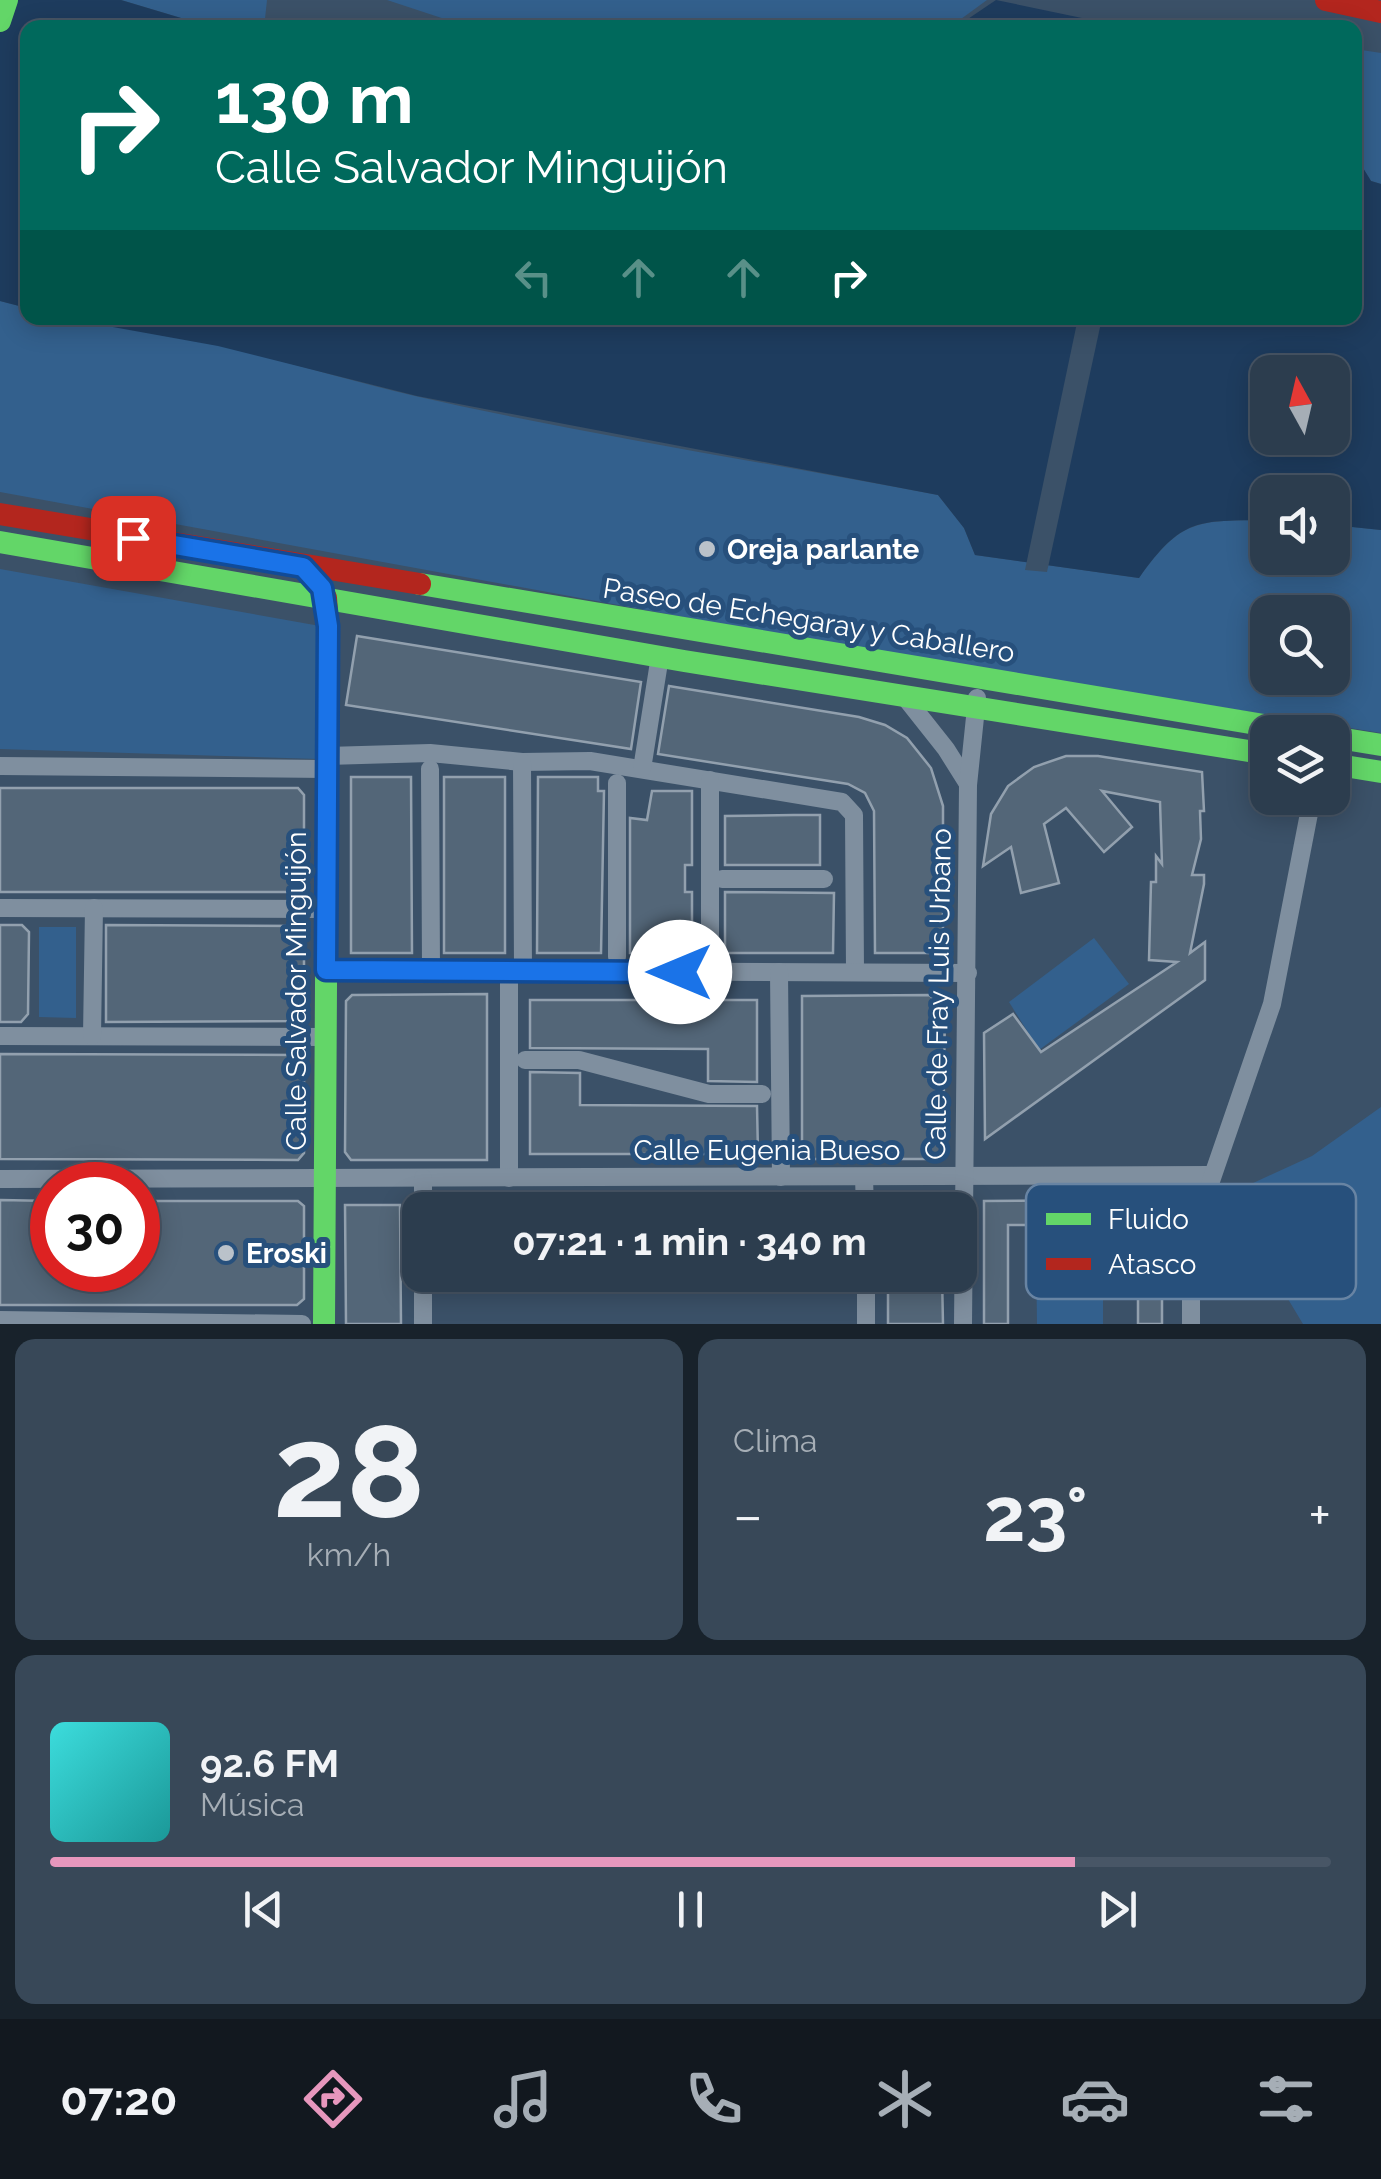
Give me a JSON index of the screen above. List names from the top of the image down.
{
  "streets": {
    "main road": ["Paseo de Echegaray y Caballero", "Calle Salvador Minguijón"],
    "street": ["Calle de Fray Luis Urbano", "Calle Eugenia Bueso"]
  },
  "crossings": [
    ["Paseo de Echegaray y Caballero", "Calle Salvador Minguijón"],
    ["Paseo de Echegaray y Caballero", "Calle de Fray Luis Urbano"],
    ["Calle Salvador Minguijón", "Calle Eugenia Bueso"],
    ["Calle de Fray Luis Urbano", "Calle Eugenia Bueso"]
  ],
  "places": ["Oreja parlante", "Eroski"],
  "legend": ["Fluido", "Atasco"],
  "north": "top",
  "page": {
    "turn": ["130 m", "Calle Salvador Minguijón"],
    "limit": "30",
    "trip": "07:21 · 1 min · 340 m",
    "tile": [
      ["28", "km/h"],
      "Clima"
    ],
    "heat": ["−", "23°", "+"],
    "song": ["92.6 FM", "Música"],
    "tabs": "07:20"
  }
}
